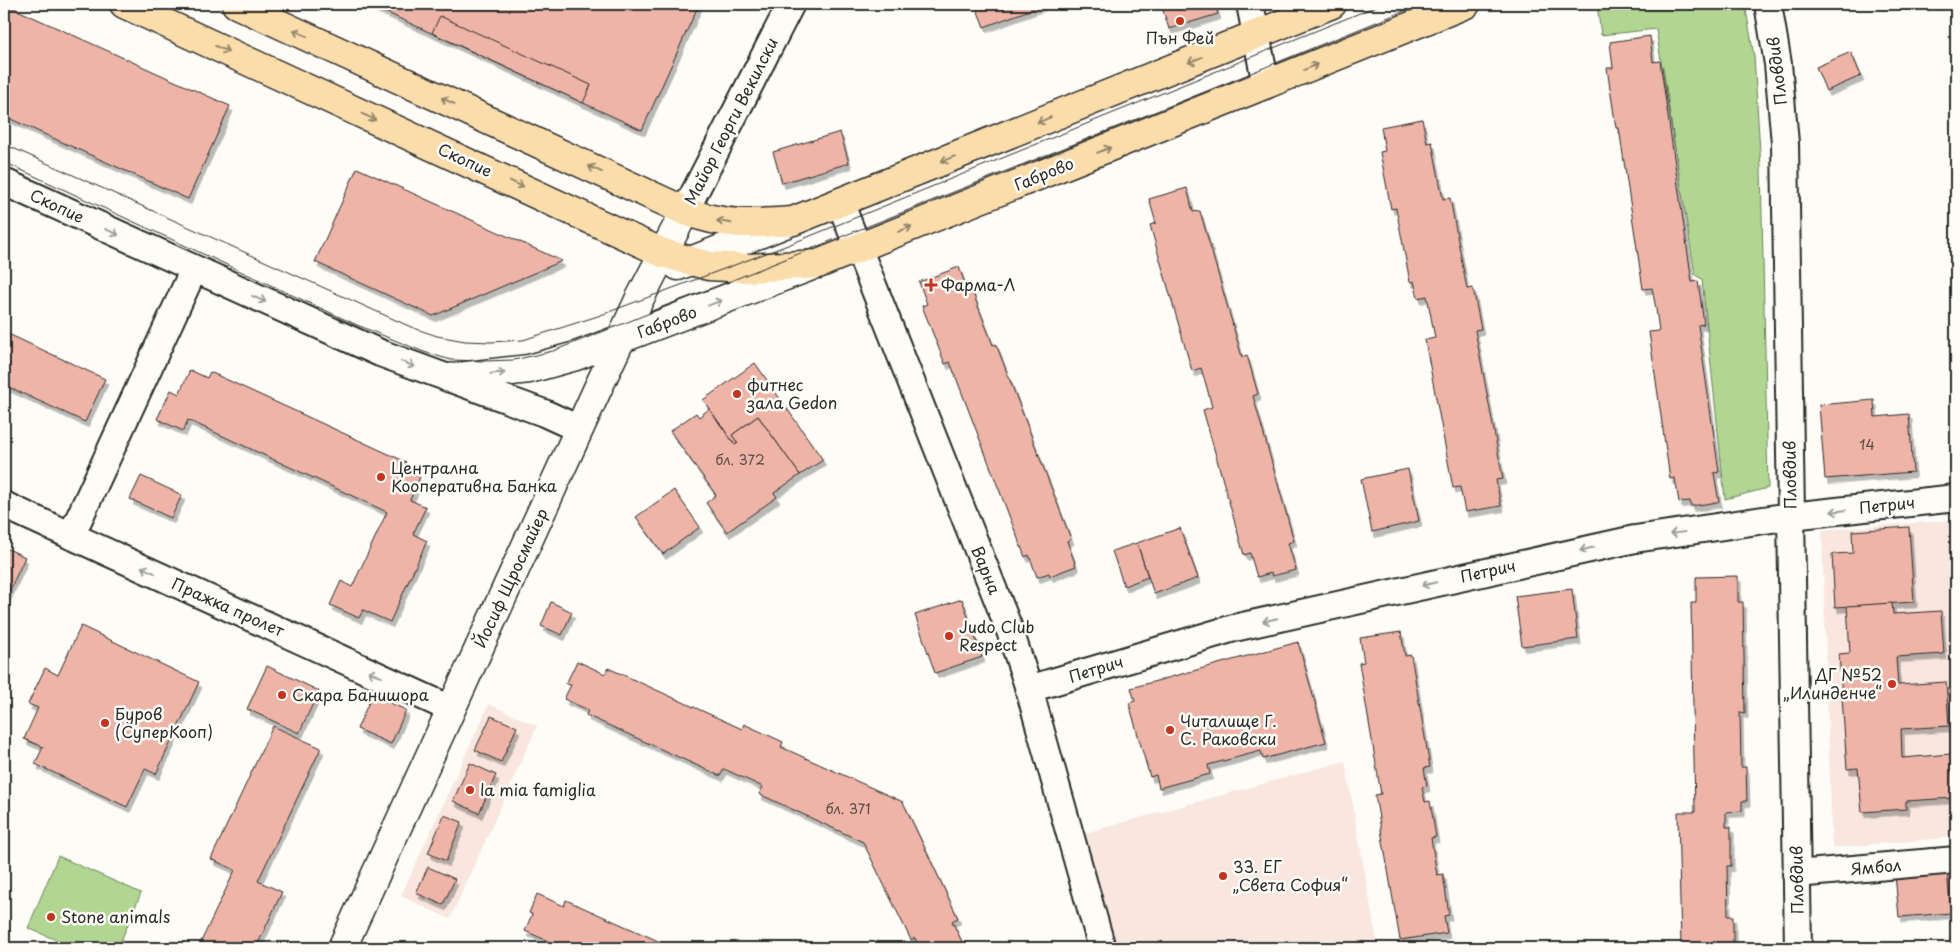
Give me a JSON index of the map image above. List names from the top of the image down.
{
  "streets": {
    "main road": ["Скопие", "Габрово"],
    "street": [
      "Пловдив",
      "Майор Георги Векилски",
      "Петрич",
      "Варна",
      "Йосиф Щросмайер",
      "Пражка пролет",
      "Ямбол"
    ]
  },
  "crossings": [
    ["Пловдив", "Петрич"],
    ["Пловдив", "Ямбол"],
    ["Майор Георги Векилски", "Йосиф Щросмайер"],
    ["Скопие", "Габрово"],
    ["Скопие", "Йосиф Щросмайер"],
    ["Габрово", "Варна"],
    ["Габрово", "Йосиф Щросмайер"],
    ["Петрич", "Варна"],
    ["Йосиф Щросмайер", "Пражка пролет"]
  ],
  "one_way": ["Петрич", "Пражка пролет"],
  "places": {
    "other": [
      "Пън Фей",
      "фитнес зала Gedon",
      "Централна Кооперативна Банка",
      "Judo Club Respect",
      "ДГ №52 „Илинденче“",
      "Скара Банишора",
      "Буров (СуперКооп)",
      "Читалище Г. С. Раковски",
      "la mia famiglia",
      "33. ЕГ „Света София“",
      "Stone animals"
    ],
    "health": ["Фарма-Л"]
  },
  "house_numbers": ["14", "бл. 372", "бл. 371"]
}
